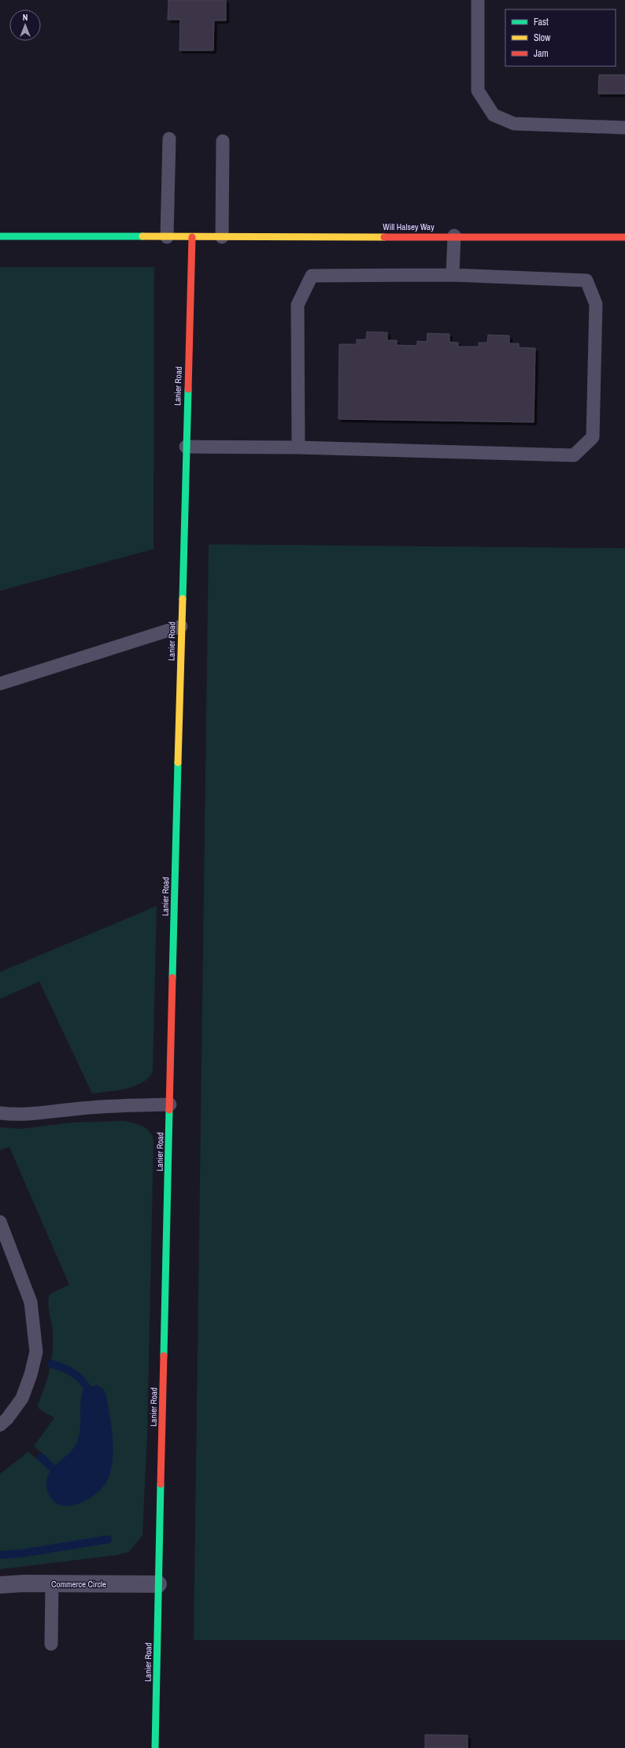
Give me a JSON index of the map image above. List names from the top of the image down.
{
  "streets": {
    "street": ["Will Halsey Way", "Lanier Road", "Commerce Circle"]
  },
  "crossings": [
    ["Will Halsey Way", "Lanier Road"],
    ["Lanier Road", "Commerce Circle"]
  ],
  "legend": ["Fast", "Slow", "Jam"],
  "north": "top"
}
